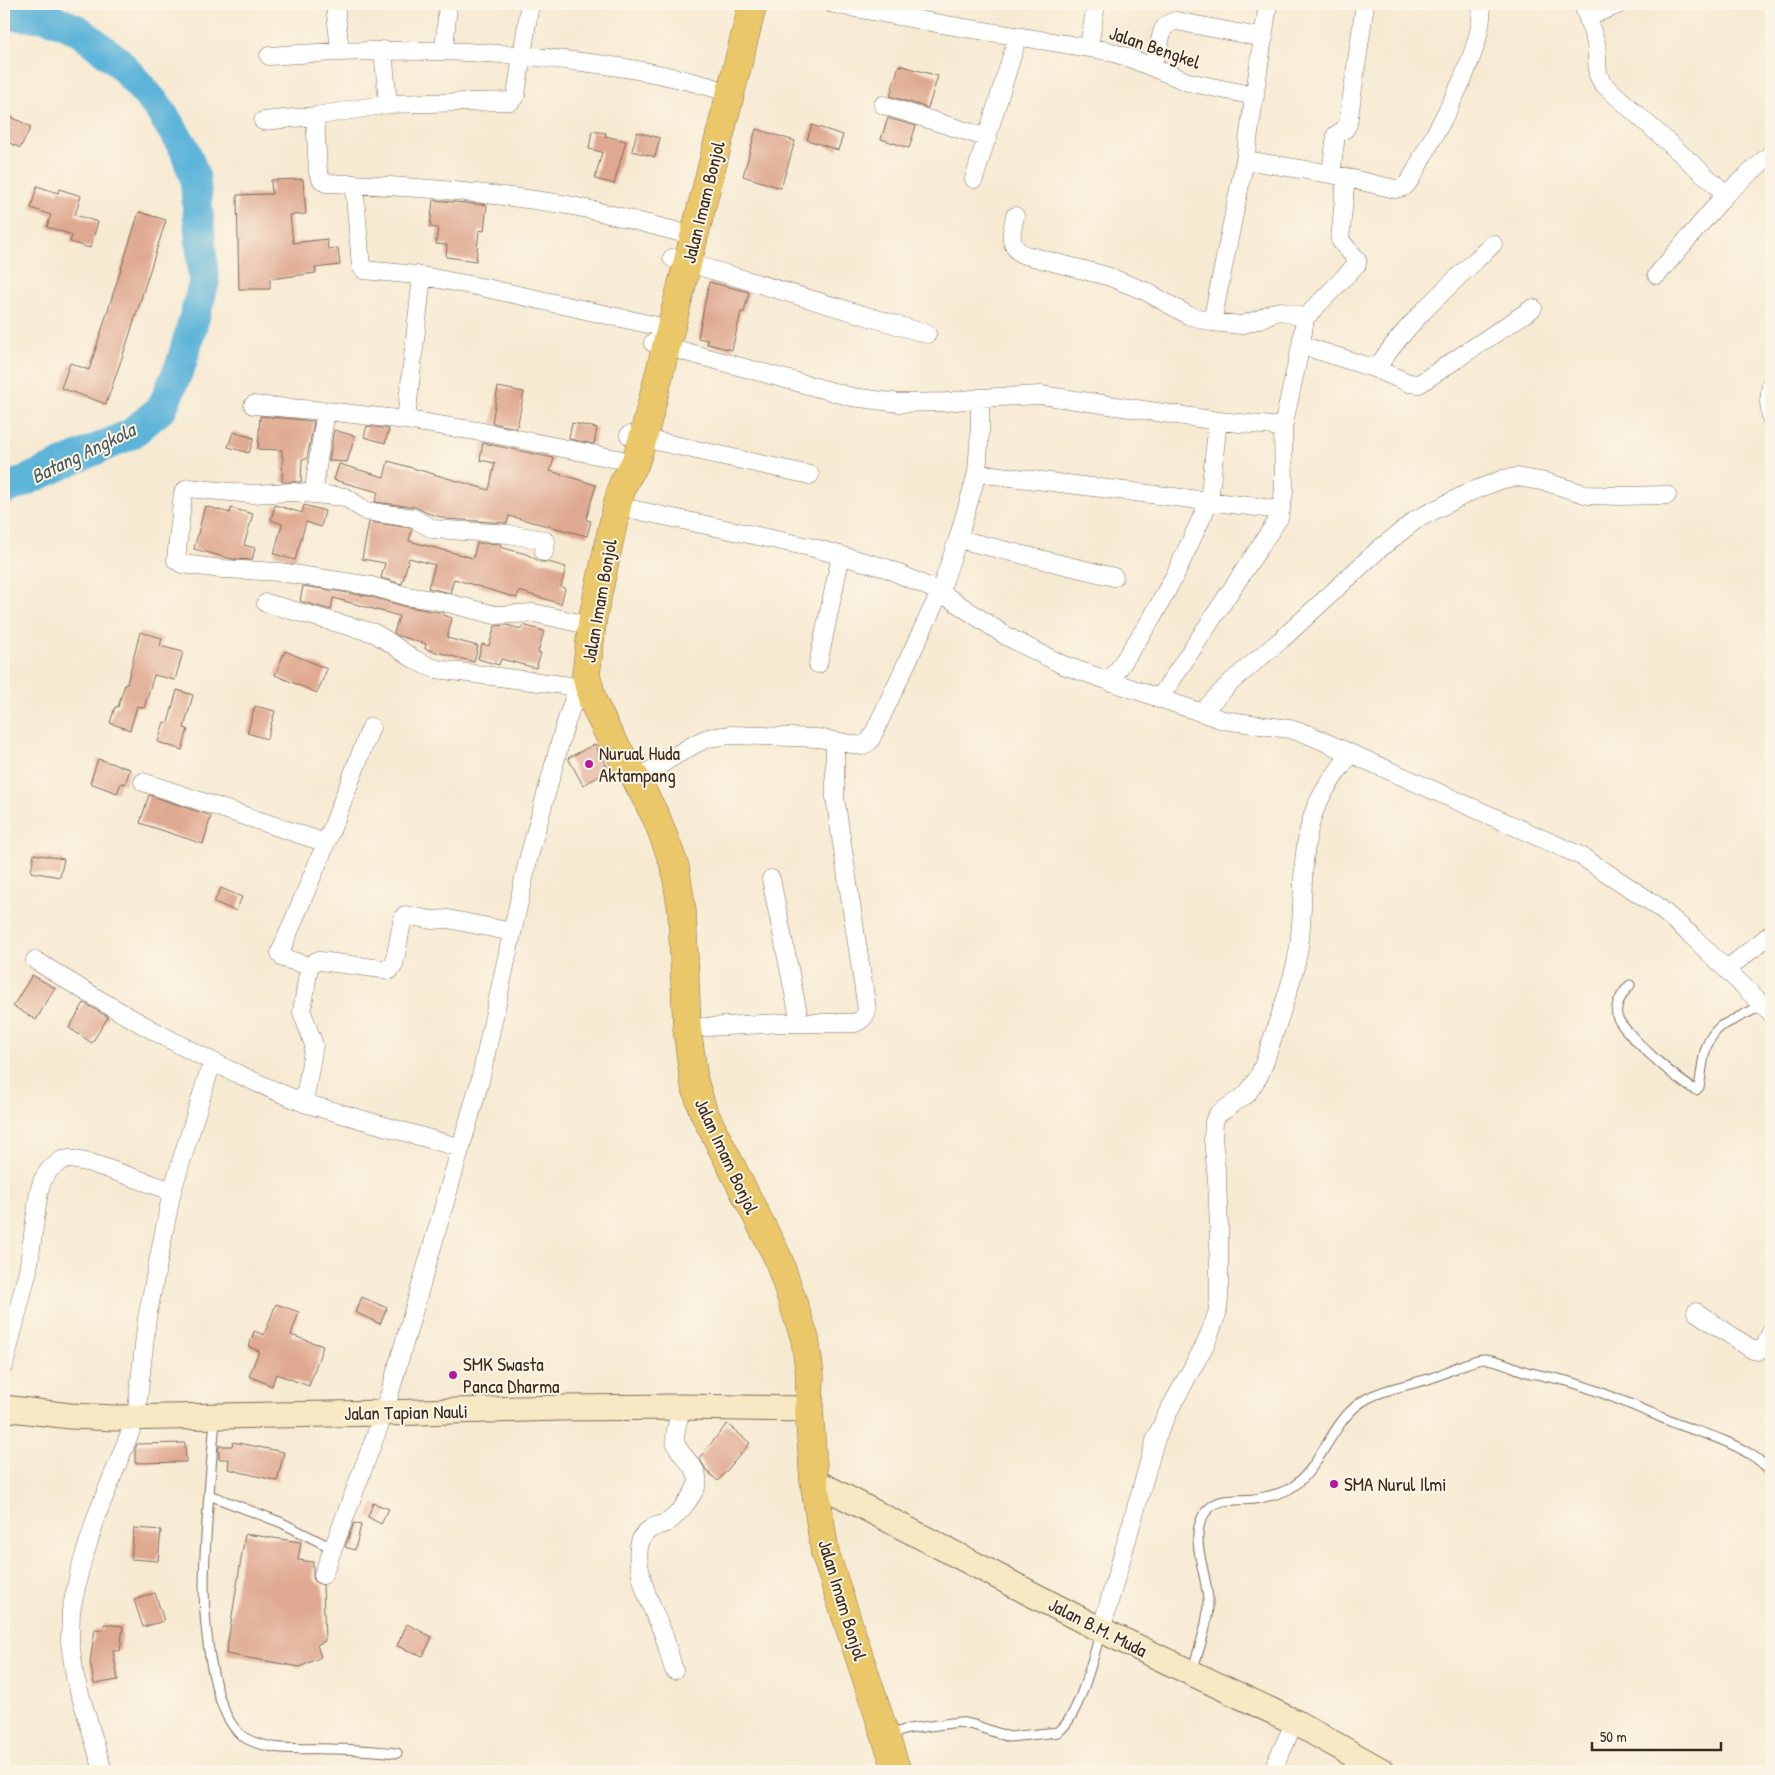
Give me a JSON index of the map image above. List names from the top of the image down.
{
  "streets": {
    "highway": ["Jalan Imam Bonjol"],
    "main road": ["Jalan Tapian Nauli", "Jalan B.M. Muda"],
    "street": ["Jalan Bengkel"]
  },
  "crossings": [
    ["Jalan Imam Bonjol", "Jalan Tapian Nauli"],
    ["Jalan Imam Bonjol", "Jalan B.M. Muda"]
  ],
  "water": ["Batang Angkola"],
  "places": ["Nurual Huda Aktampang", "SMK Swasta Panca Dharma", "SMA Nurul Ilmi"],
  "scale_bar": "50 m"
}
